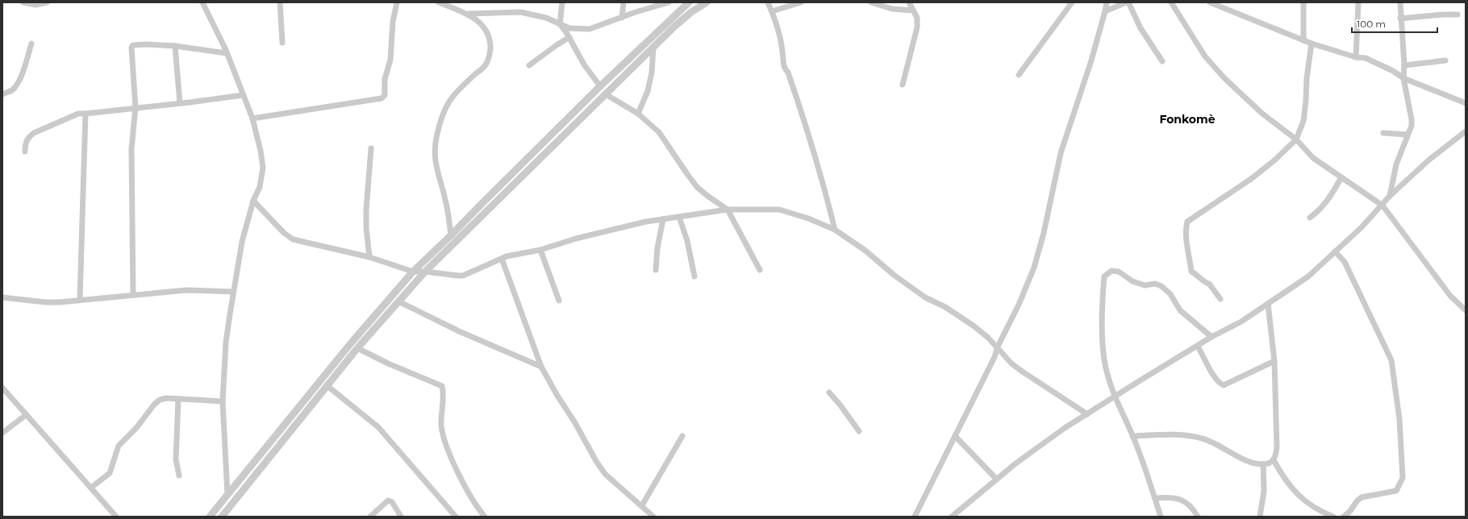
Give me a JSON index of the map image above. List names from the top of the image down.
{
  "districts": ["Fonkomè"],
  "scale_bar": "100 m"
}
